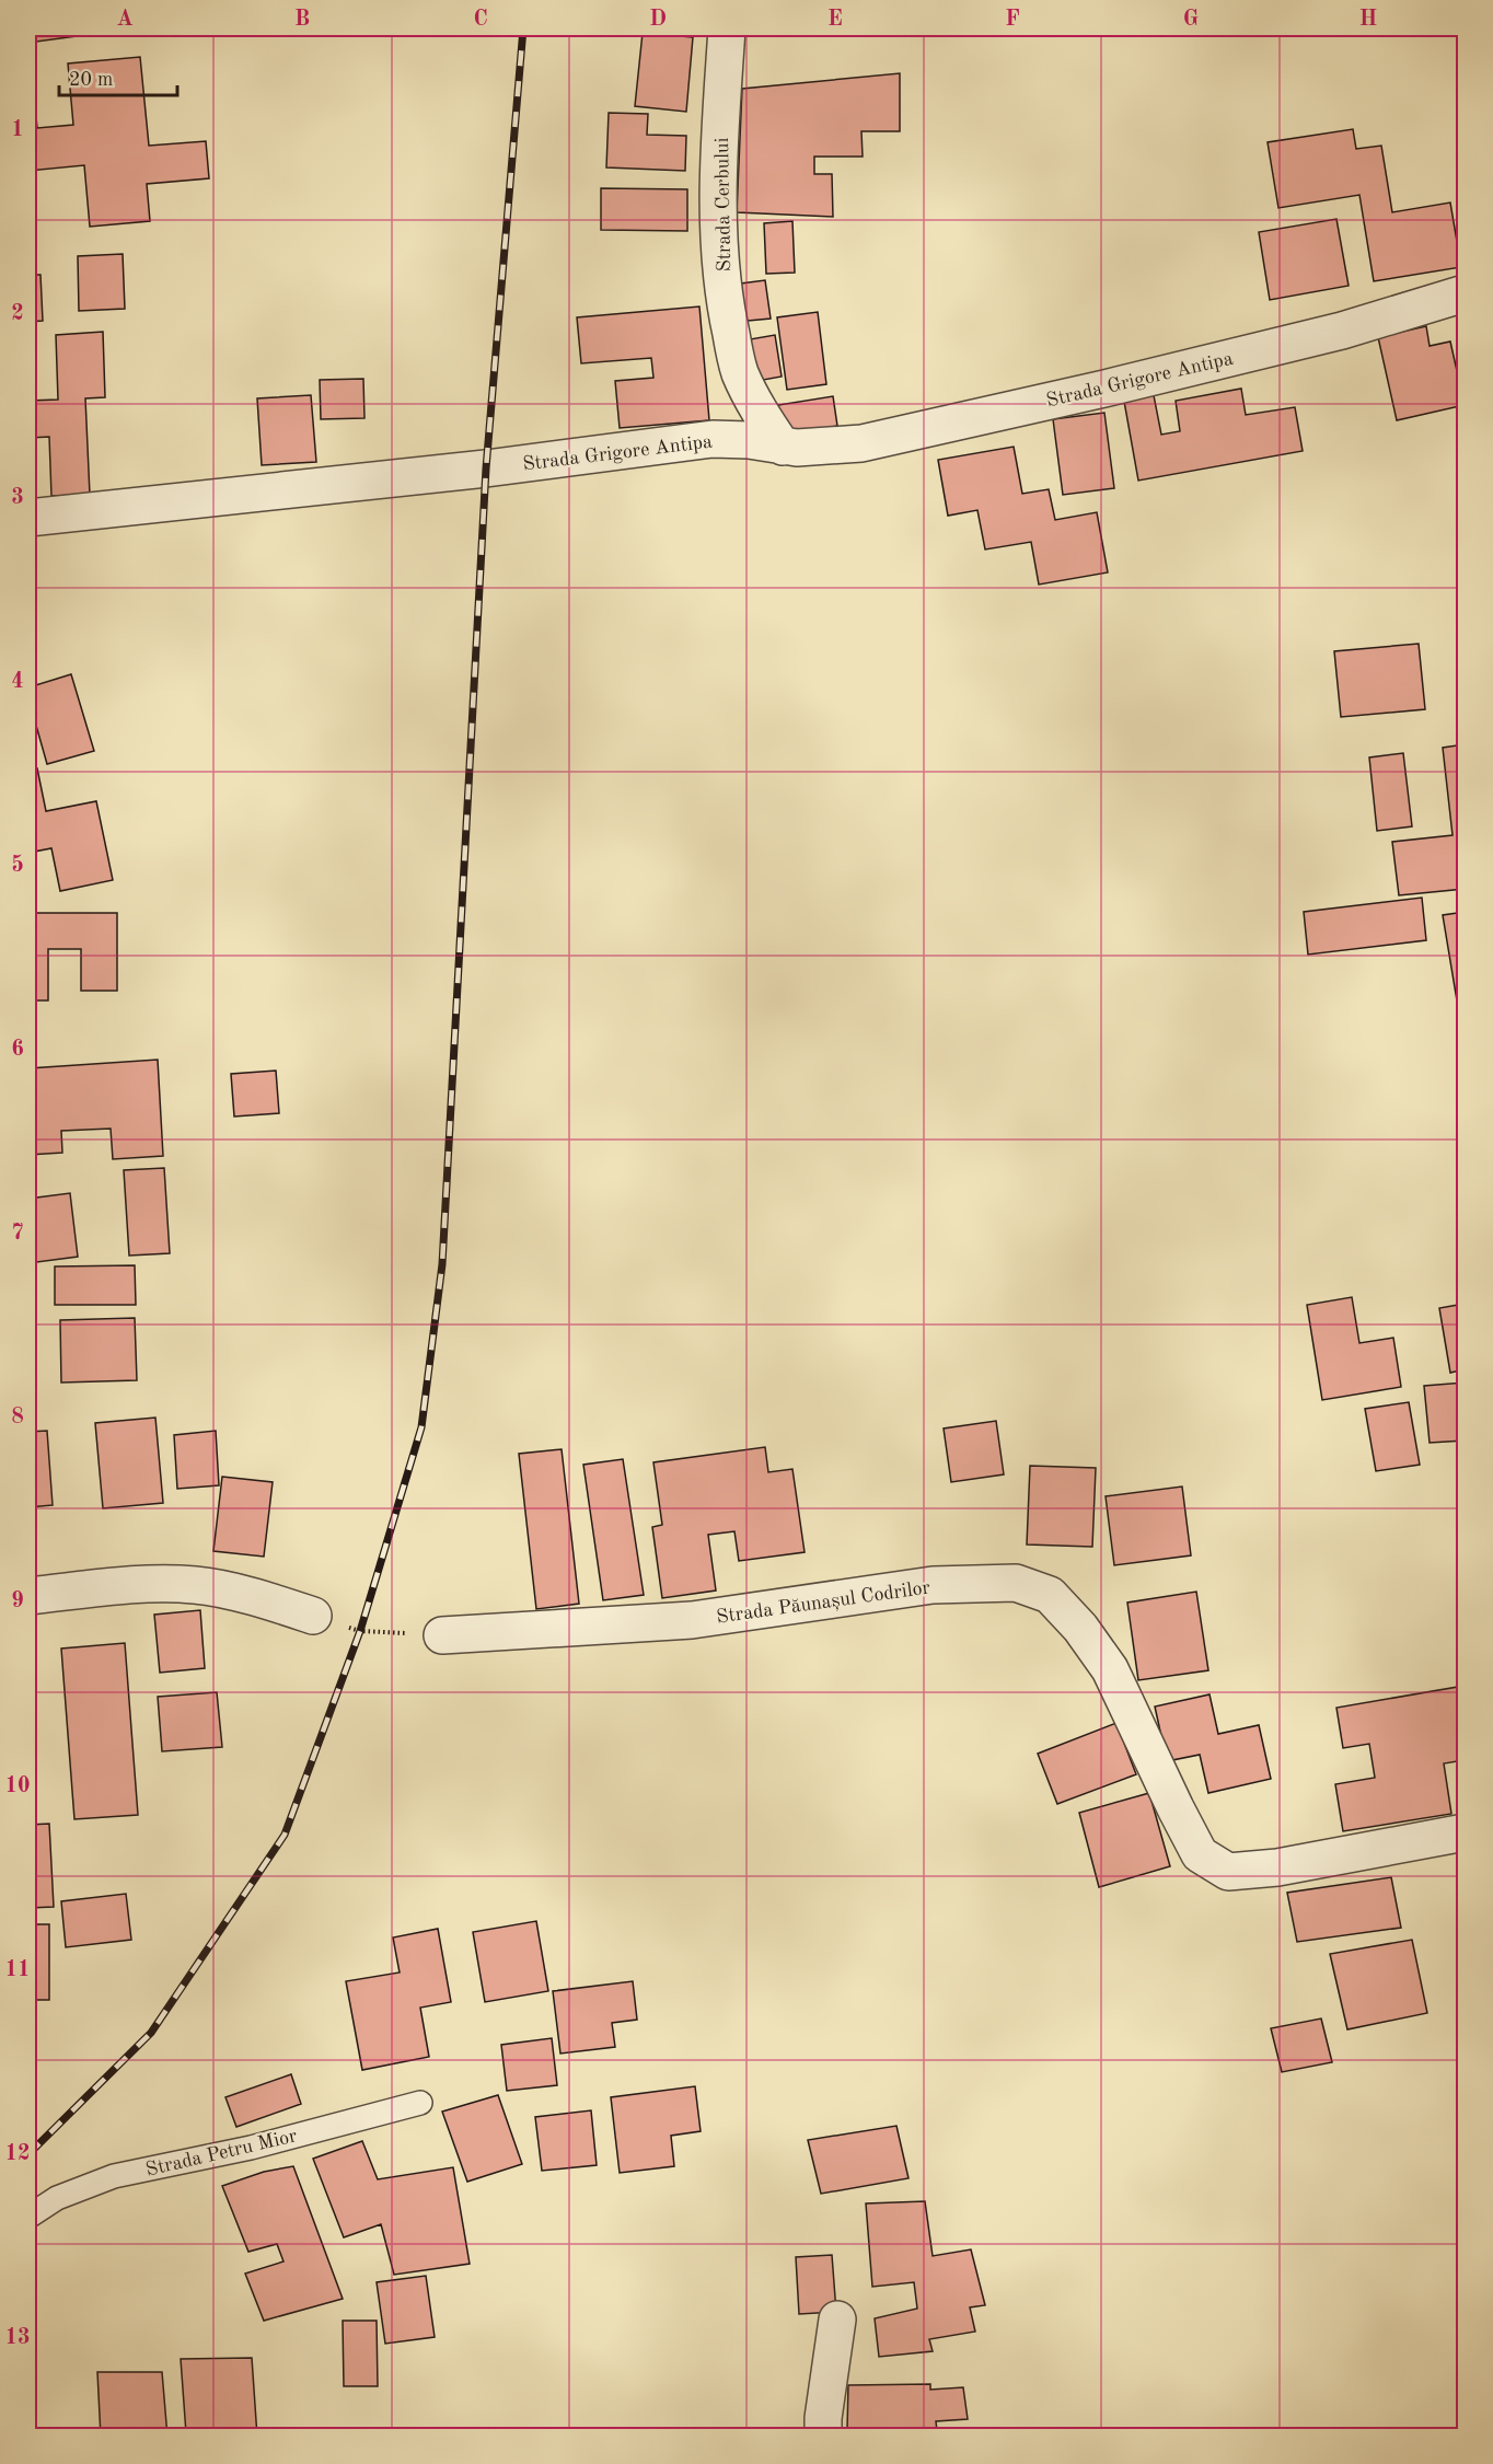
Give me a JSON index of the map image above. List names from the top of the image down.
{
  "streets": {
    "street": ["Strada Cerbului", "Strada Grigore Antipa", "Strada Păunașul Codrilor"],
    "lane": ["Strada Petru Mior"]
  },
  "crossings": [
    ["Strada Cerbului", "Strada Grigore Antipa"]
  ],
  "scale_bar": "20 m",
  "grid": {
    "columns": [
      "A",
      "B",
      "C",
      "D",
      "E",
      "F",
      "G",
      "H"
    ],
    "rows": [
      "1",
      "2",
      "3",
      "4",
      "5",
      "6",
      "7",
      "8",
      "9",
      "10",
      "11",
      "12",
      "13"
    ]
  }
}
